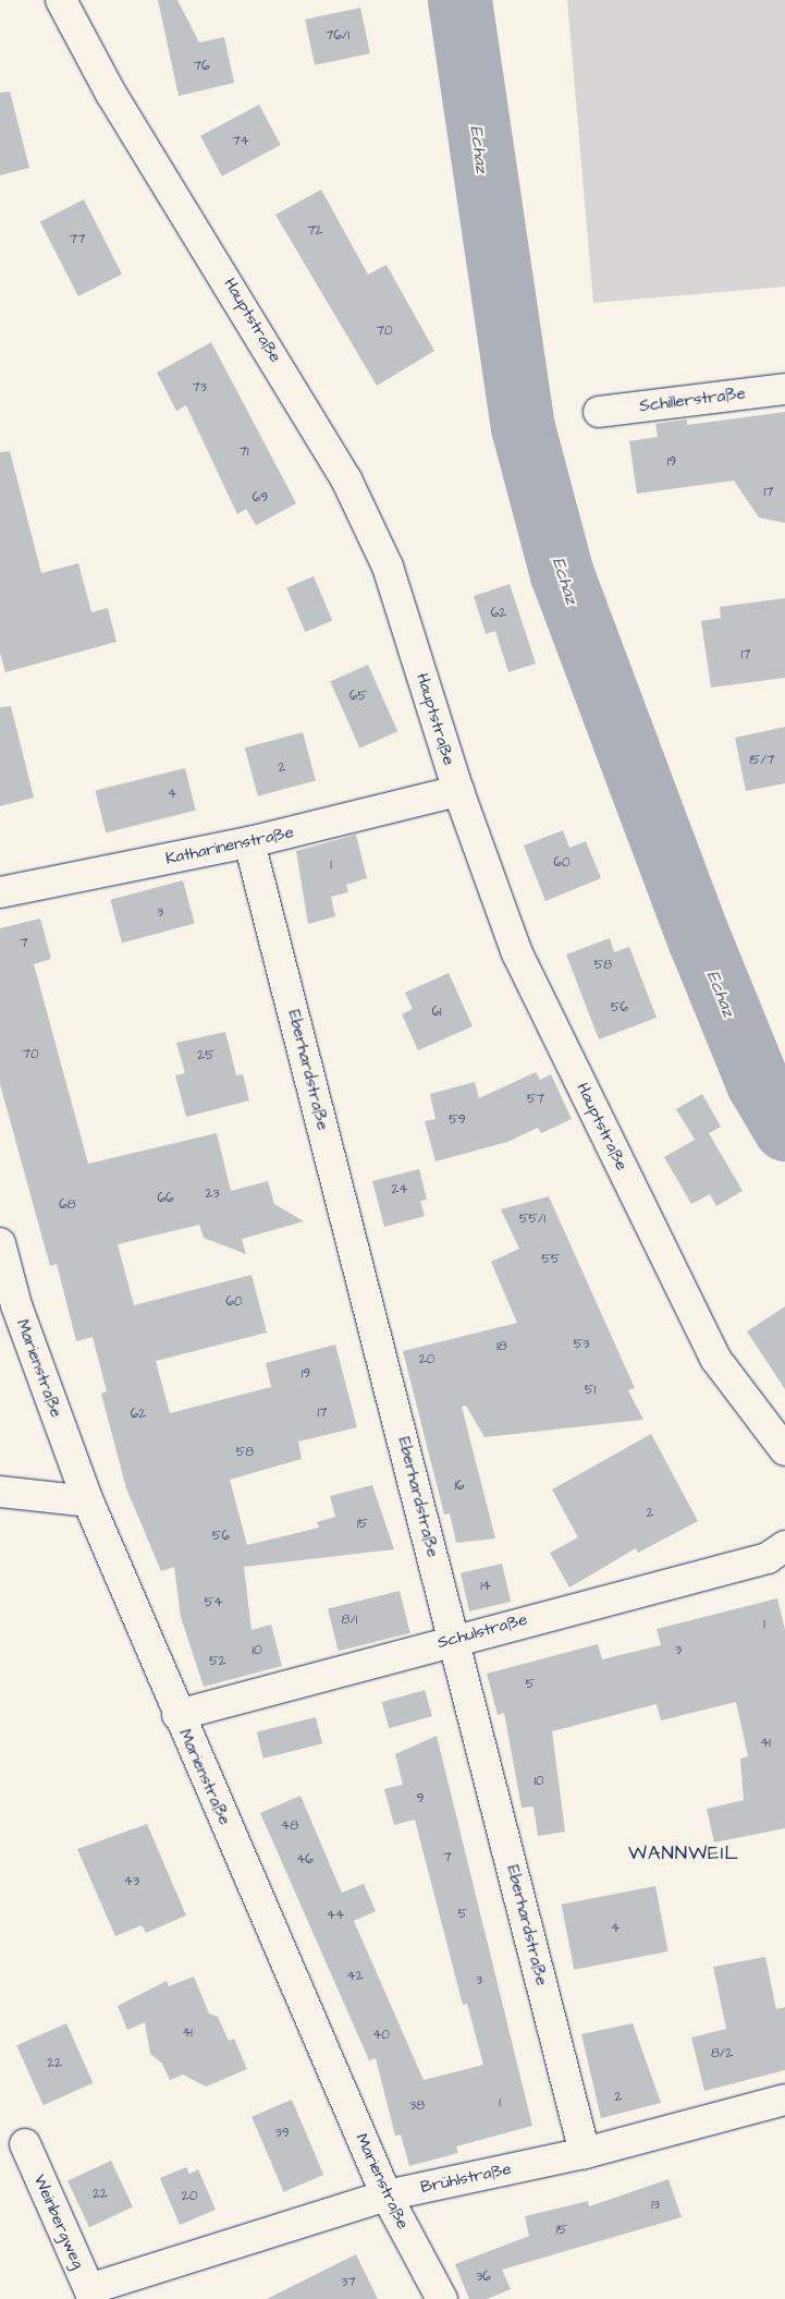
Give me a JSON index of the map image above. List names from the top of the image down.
{
  "streets": {
    "street": [
      "Hauptstraße",
      "Schillerstraße",
      "Katharinenstraße",
      "Eberhardstraße",
      "Marienstraße",
      "Schulstraße",
      "Brühlstraße",
      "Weinbergweg"
    ]
  },
  "crossings": [
    ["Hauptstraße", "Katharinenstraße"],
    ["Katharinenstraße", "Eberhardstraße"],
    ["Eberhardstraße", "Schulstraße"],
    ["Eberhardstraße", "Brühlstraße"],
    ["Marienstraße", "Schulstraße"],
    ["Marienstraße", "Brühlstraße"],
    ["Brühlstraße", "Weinbergweg"]
  ],
  "districts": ["WANNWEIL"],
  "water": ["Echaz"],
  "house_numbers": [
    "76/1",
    "76",
    "74",
    "72",
    "77",
    "70",
    "73",
    "71",
    "19",
    "17",
    "69",
    "62",
    "17",
    "65",
    "15/7",
    "2",
    "4",
    "60",
    "1",
    "3",
    "7",
    "58",
    "56",
    "61",
    "70",
    "25",
    "57",
    "59",
    "24",
    "23",
    "66",
    "68",
    "55/1",
    "55",
    "60",
    "53",
    "18",
    "20",
    "19",
    "51",
    "17",
    "62",
    "58",
    "16",
    "2",
    "15",
    "56",
    "14",
    "54",
    "8/1",
    "1",
    "10",
    "3",
    "52",
    "5",
    "41",
    "10",
    "9",
    "48",
    "7",
    "46",
    "43",
    "5",
    "44",
    "4",
    "42",
    "3",
    "41",
    "40",
    "8/2",
    "22",
    "2",
    "1",
    "38",
    "39",
    "22",
    "20",
    "13",
    "15",
    "36",
    "37"
  ]
}
